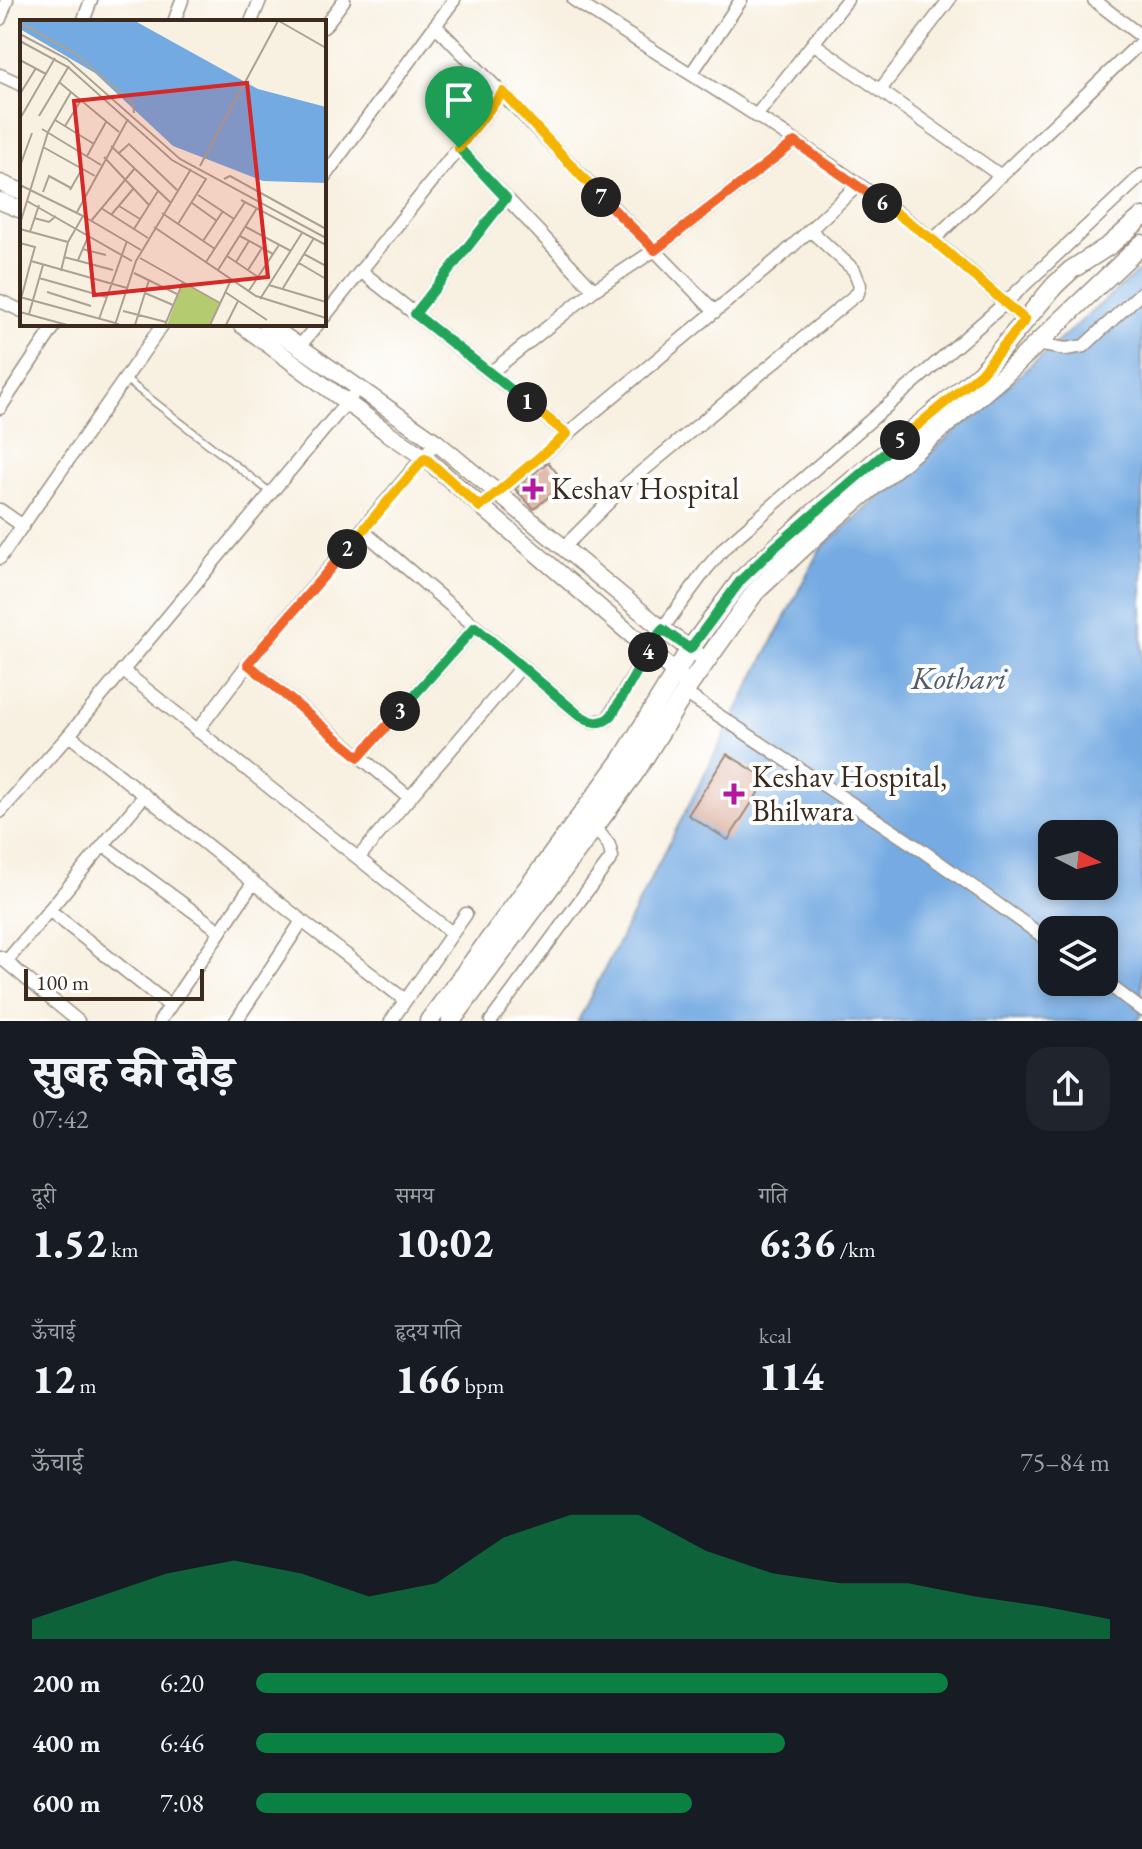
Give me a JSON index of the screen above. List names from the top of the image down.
{
  "water": ["Kothari"],
  "places": {
    "health": ["Keshav Hospital", "Keshav Hospital, Bhilwara"]
  },
  "scale_bar": "100 m",
  "north": "right",
  "page": {
    "pins": [
      "7",
      "6",
      "1",
      "5",
      "2",
      "4",
      "3"
    ],
    "scale": "100 m",
    "heading": ["सुबह की दौड़", "07:42"],
    "stats": [
      ["दूरी", "1.52 km"],
      ["समय", "10:02"],
      ["गति", "6:36 /km"],
      ["ऊँचाई", "12 m"],
      ["हृदय गति", "166 bpm"],
      ["kcal", "114"]
    ],
    "chart": ["ऊँचाई", "75–84 m"],
    "list": [
      {
        "name": "200 m",
        "note": "6:20"
      },
      {
        "name": "400 m",
        "note": "6:46"
      },
      {
        "name": "600 m",
        "note": "7:08"
      }
    ]
  }
}
